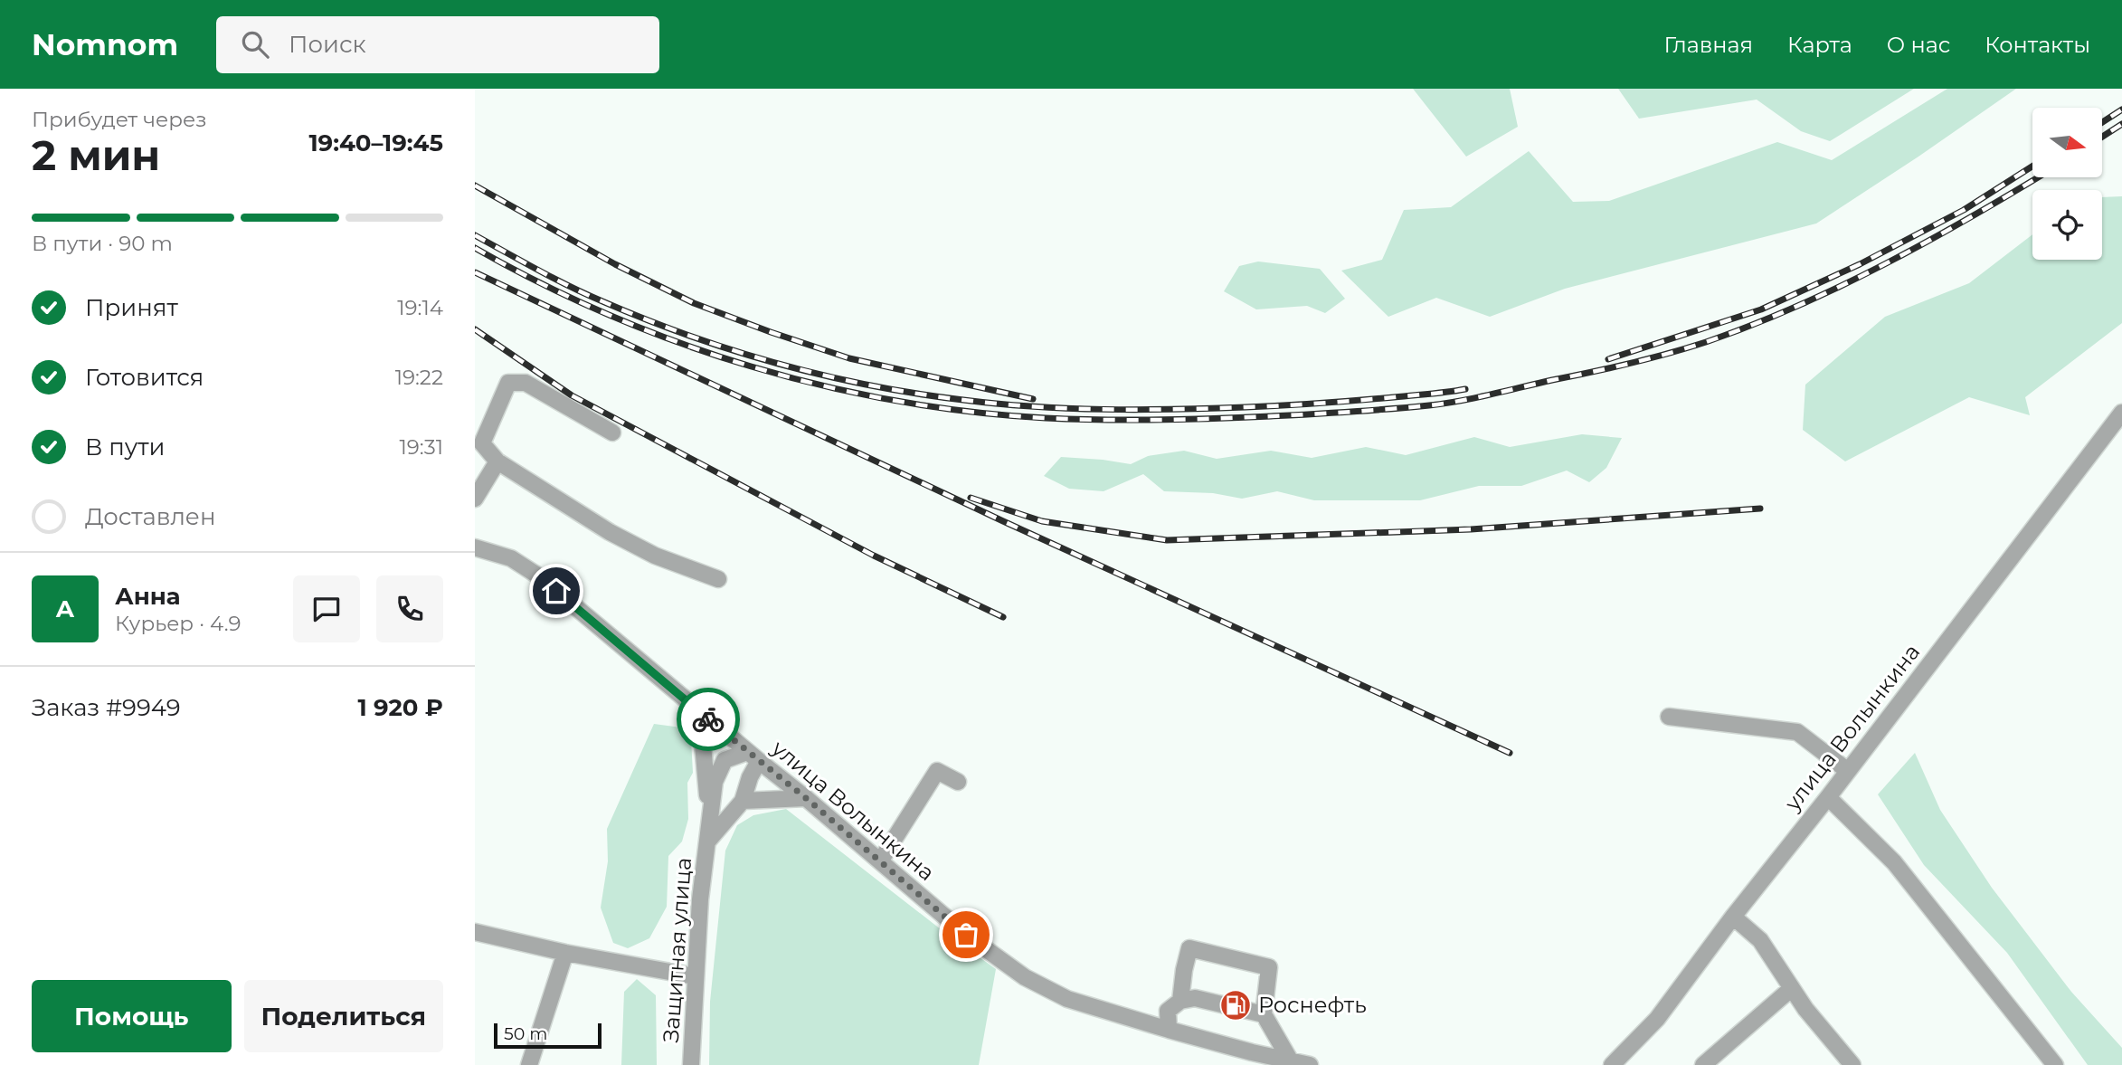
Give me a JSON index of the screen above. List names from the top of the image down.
{
  "streets": {
    "street": ["улица Волынкина", "Защитная улица"]
  },
  "places": {
    "fuel station": ["Роснефть"]
  },
  "scale_bar": "50 m",
  "north": "right",
  "page": {
    "header": "Nomnom",
    "search": "Поиск",
    "nav": [
      "Главная",
      "Карта",
      "О нас",
      "Контакты"
    ],
    "heading": ["2 мин", "Прибудет через", "19:40–19:45"],
    "panel": [
      "Анна",
      "Курьер · 4.9",
      "Заказ #9949",
      "1 920 ₽"
    ],
    "bar": "В пути · 90 m",
    "list": [
      ["Принят", "19:14"],
      ["Готовится", "19:22"],
      ["В пути", "19:31"],
      "Доставлен"
    ],
    "round": "А",
    "buttons": ["Помощь", "Поделиться"],
    "scale": "50 m"
  }
}
